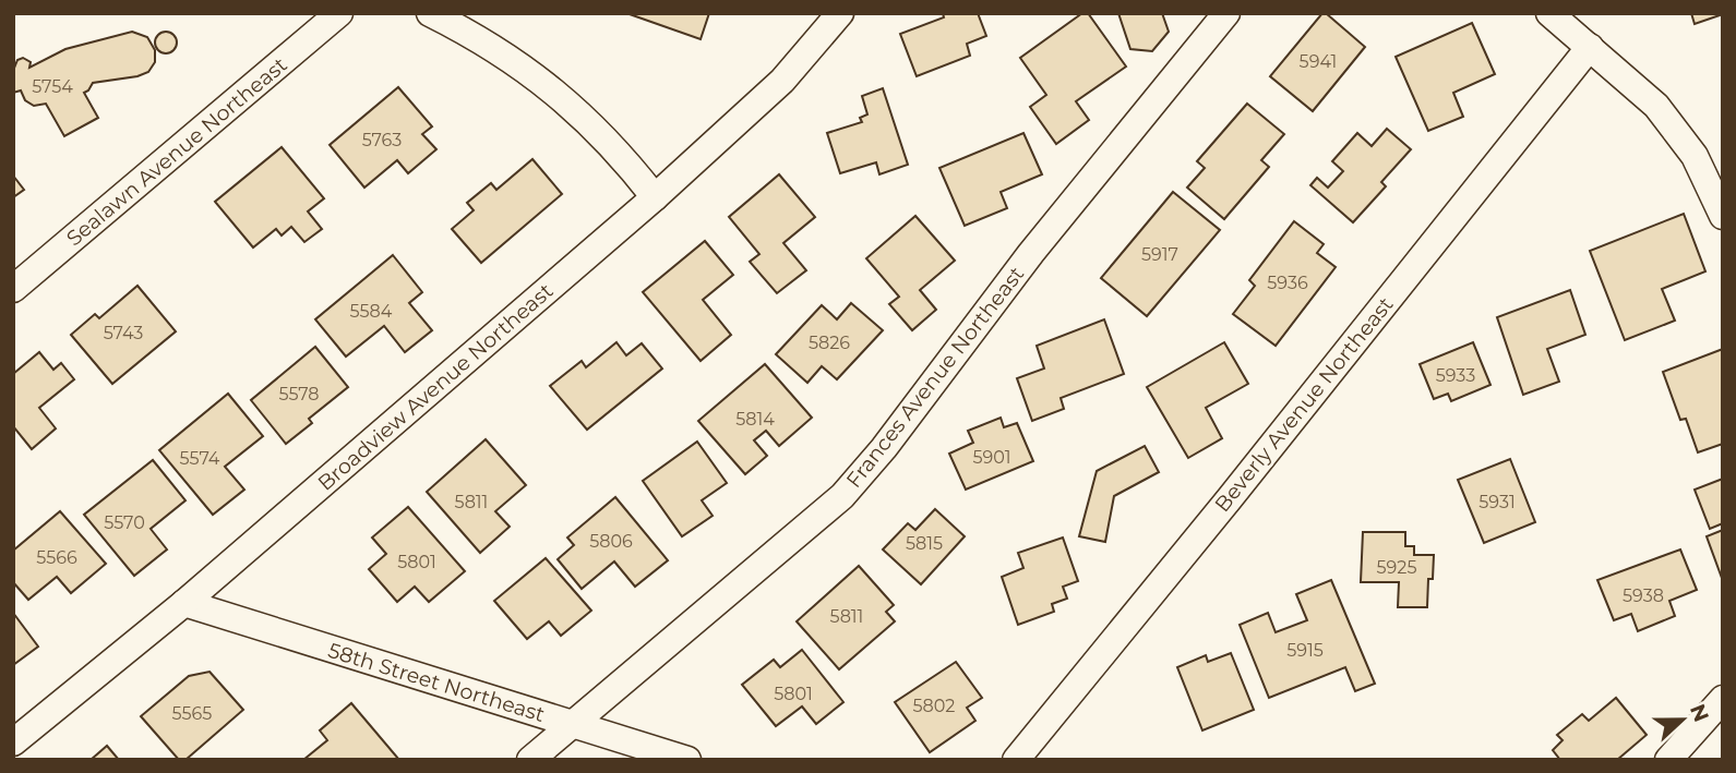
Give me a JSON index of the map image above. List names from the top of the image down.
{
  "streets": {
    "street": [
      "Sealawn Avenue Northeast",
      "Frances Avenue Northeast",
      "Broadview Avenue Northeast",
      "Beverly Avenue Northeast",
      "58th Street Northeast"
    ]
  },
  "crossings": [
    ["Frances Avenue Northeast", "58th Street Northeast"],
    ["Broadview Avenue Northeast", "58th Street Northeast"]
  ],
  "house_numbers": [
    "5941",
    "5754",
    "5763",
    "5917",
    "5936",
    "5584",
    "5743",
    "5826",
    "5933",
    "5578",
    "5814",
    "5901",
    "5574",
    "5811",
    "5931",
    "5570",
    "5806",
    "5815",
    "5566",
    "5801",
    "5925",
    "5938",
    "5811",
    "5915",
    "5801",
    "5802",
    "5565"
  ],
  "north": "right"
}
